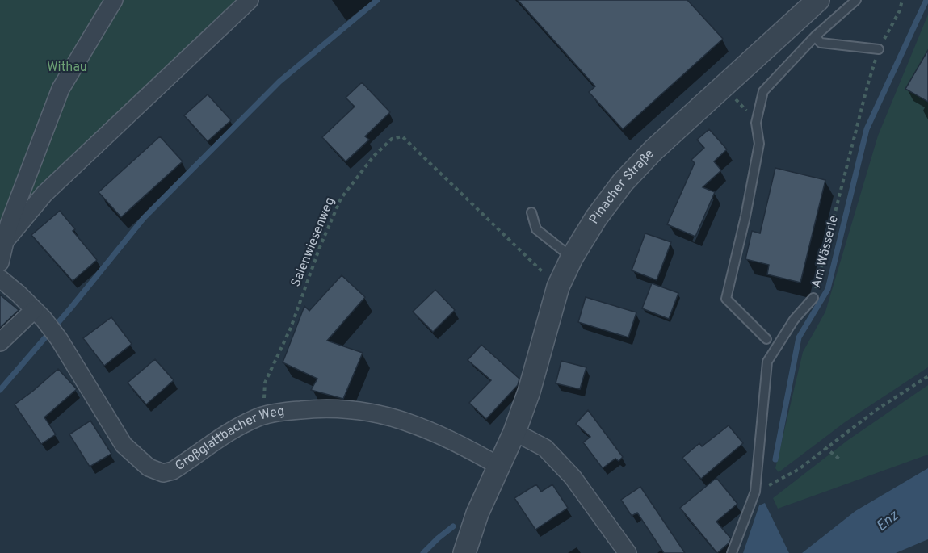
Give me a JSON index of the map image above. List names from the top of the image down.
{
  "streets": {
    "street": ["Pinacher Straße", "Großglattbacher Weg"],
    "lane": ["Am Wässerle"],
    "path": ["Salenwiesenweg"]
  },
  "crossings": [
    ["Pinacher Straße", "Salenwiesenweg"],
    ["Pinacher Straße", "Großglattbacher Weg"],
    ["Salenwiesenweg", "Großglattbacher Weg"]
  ],
  "water": ["Enz"],
  "parks": ["Withau"]
}
